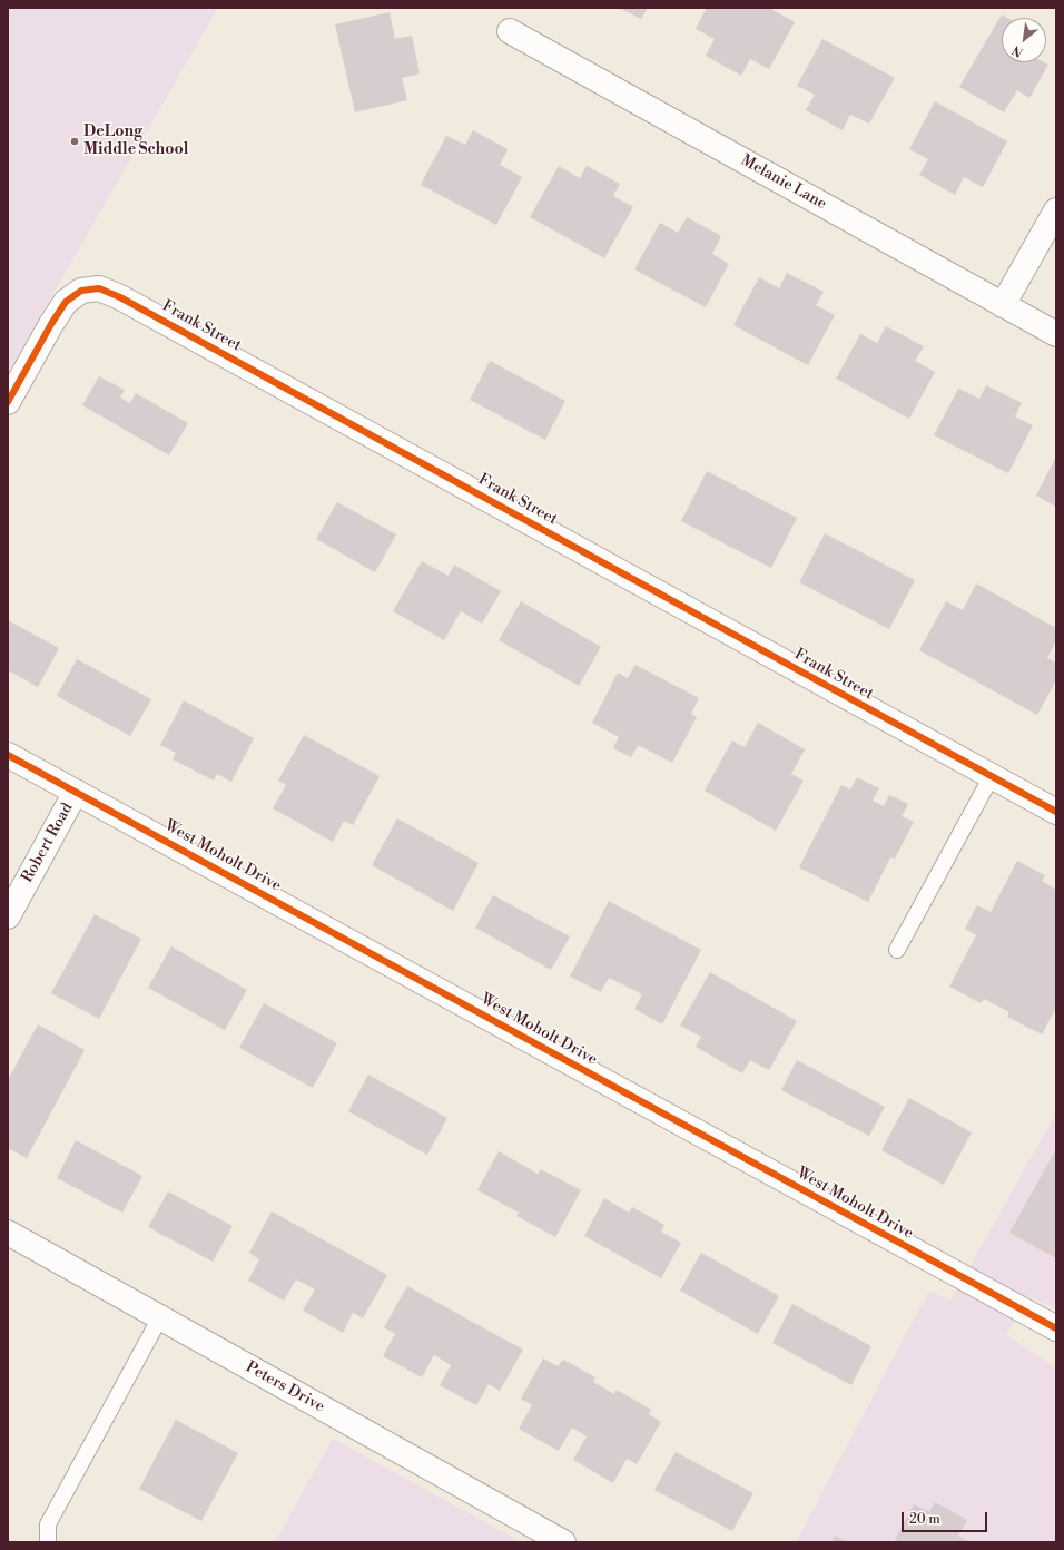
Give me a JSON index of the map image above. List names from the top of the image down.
{
  "streets": {
    "street": [
      "Melanie Lane",
      "Frank Street",
      "Robert Road",
      "West Moholt Drive",
      "Peters Drive"
    ]
  },
  "crossings": [
    ["Robert Road", "West Moholt Drive"]
  ],
  "places": ["DeLong Middle School"],
  "scale_bar": "20 m",
  "north": "bottom left"
}
